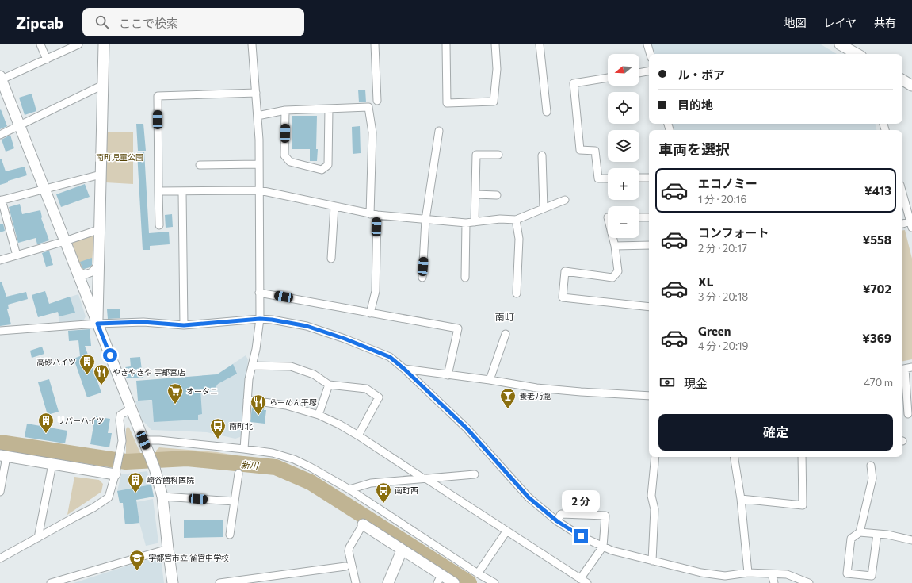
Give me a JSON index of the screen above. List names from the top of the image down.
{
  "districts": ["南町"],
  "water": ["新川"],
  "parks": ["南町児童公園"],
  "places": {
    "building": ["高砂ハイツ", "リバーハイツ", "崎谷歯科医院"],
    "restaurant": ["やきやきや 宇都宮店", "らーめん平塚"],
    "supermarket": ["オータニ"],
    "bar": ["養老乃瀧"],
    "bus stop": ["南町北", "南町西"],
    "school or university": ["宇都宮市立 雀宮中学校"]
  },
  "north": "left",
  "page": {
    "header": "Zipcab",
    "search": "ここで検索",
    "nav": ["地図", "レイヤ", "共有"],
    "map_buttons": ["+", "−"],
    "banner": ["ル・ボア", "目的地"],
    "heading": "車両を選択",
    "list": [
      {
        "name": "エコノミー",
        "note": "1 分 · 20:16",
        "value": "¥413"
      },
      {
        "name": "コンフォート",
        "note": "2 分 · 20:17",
        "value": "¥558"
      },
      {
        "name": "XL",
        "note": "3 分 · 20:18",
        "value": "¥702"
      },
      {
        "name": "Green",
        "note": "4 分 · 20:19",
        "value": "¥369"
      }
    ],
    "pay": ["現金", "470 m"],
    "buttons": "確定",
    "bubble": "2 分"
  }
}
